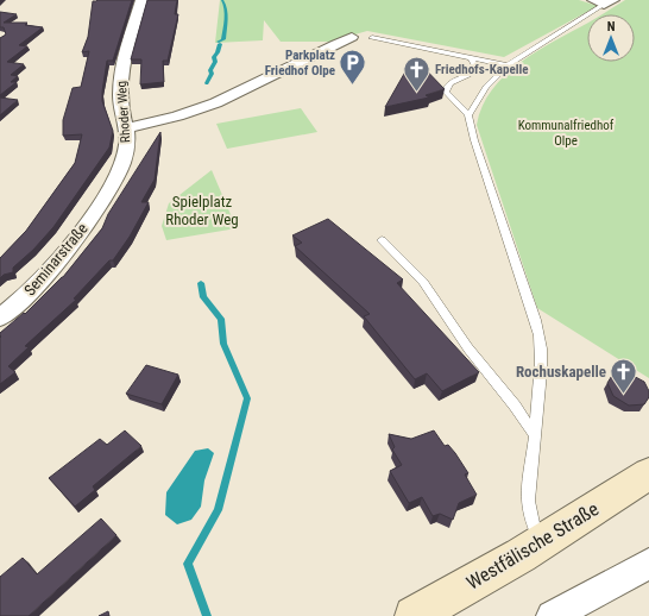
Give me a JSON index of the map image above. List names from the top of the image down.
{
  "streets": {
    "street": ["Rhoder Weg", "Seminarstraße", "Westfälische Straße"]
  },
  "crossings": [
    ["Rhoder Weg", "Seminarstraße"]
  ],
  "parks": ["Kommunalfriedhof Olpe", "Spielplatz Rhoder Weg"],
  "places": {
    "parking": ["Parkplatz Friedhof Olpe"],
    "church": ["Friedhofs-Kapelle", "Rochuskapelle"]
  },
  "north": "top"
}
